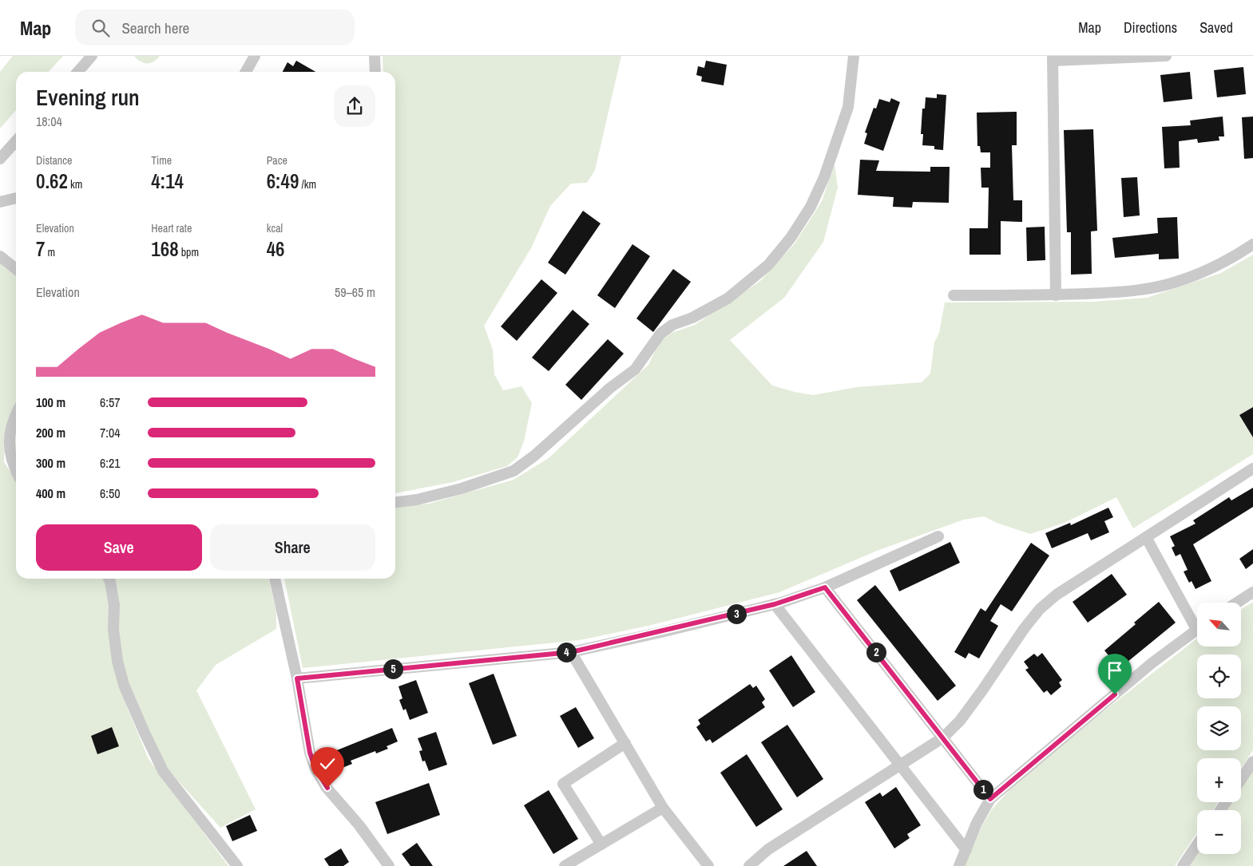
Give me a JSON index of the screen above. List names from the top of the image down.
{
  "north": "top left",
  "page": {
    "header": "Map",
    "search": "Search here",
    "nav": ["Map", "Directions", "Saved"],
    "heading": ["Evening run", "18:04"],
    "stats": [
      ["Distance", "0.62 km"],
      ["Time", "4:14"],
      ["Pace", "6:49 /km"],
      ["Elevation", "7 m"],
      ["Heart rate", "168 bpm"],
      ["kcal", "46"]
    ],
    "chart": ["Elevation", "59–65 m"],
    "list": [
      {
        "name": "100 m",
        "note": "6:57"
      },
      {
        "name": "200 m",
        "note": "7:04"
      },
      {
        "name": "300 m",
        "note": "6:21"
      },
      {
        "name": "400 m",
        "note": "6:50"
      }
    ],
    "buttons": ["Save", "Share"],
    "map_buttons": ["+", "−"],
    "pins": [
      "3",
      "2",
      "4",
      "5",
      "1"
    ]
  }
}
